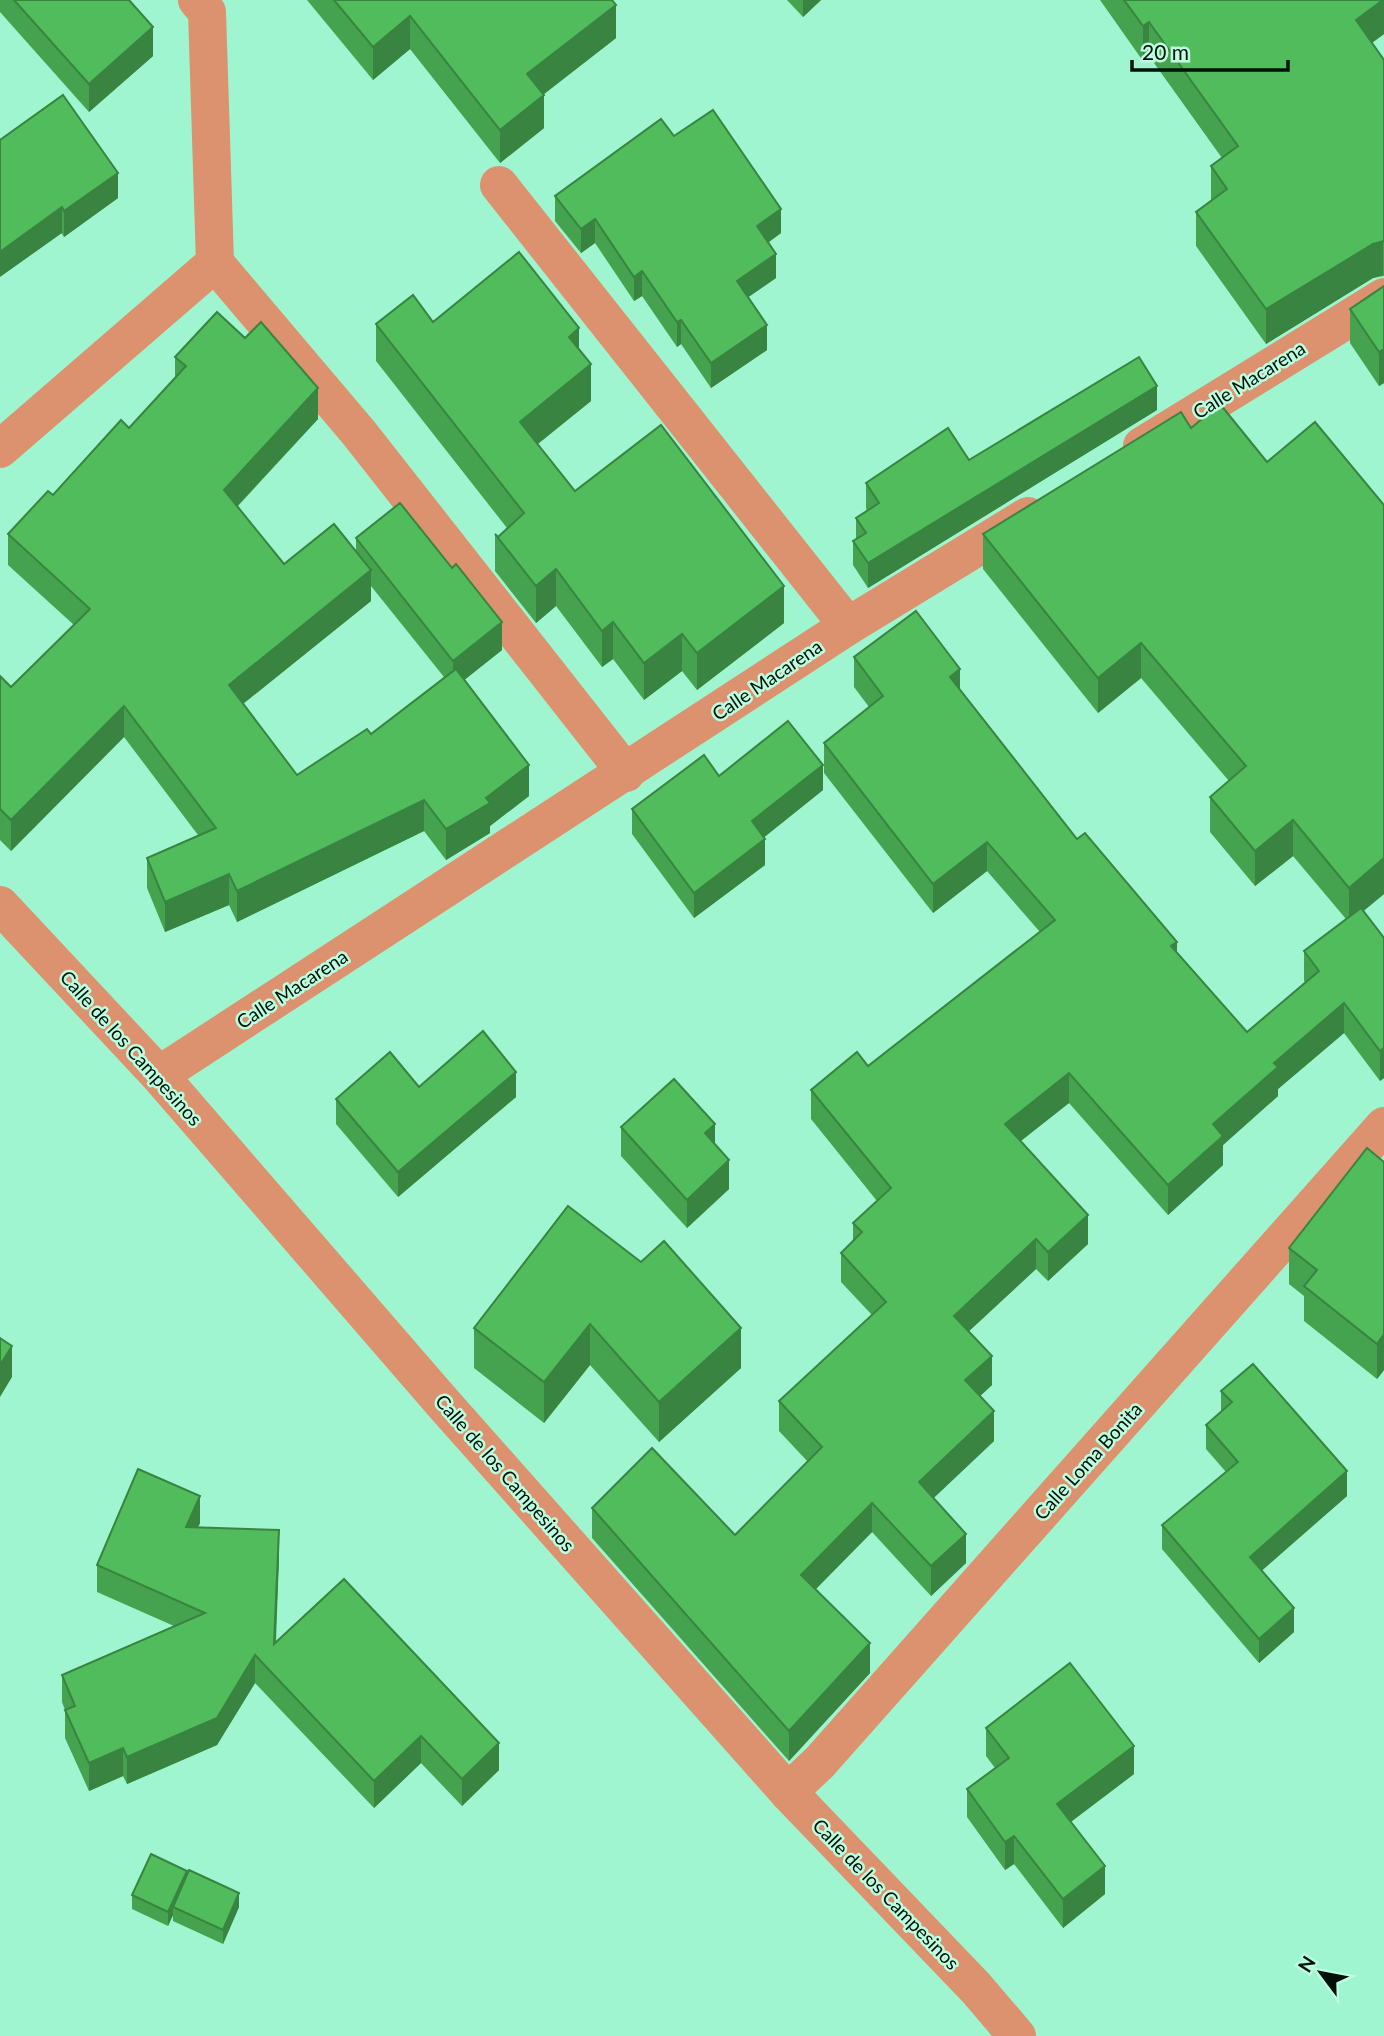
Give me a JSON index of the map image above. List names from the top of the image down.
{
  "streets": {
    "street": ["Calle Macarena", "Calle de los Campesinos", "Calle Loma Bonita"]
  },
  "crossings": [
    ["Calle Macarena", "Calle de los Campesinos"],
    ["Calle de los Campesinos", "Calle Loma Bonita"]
  ],
  "scale_bar": "20 m",
  "north": "top left"
}
